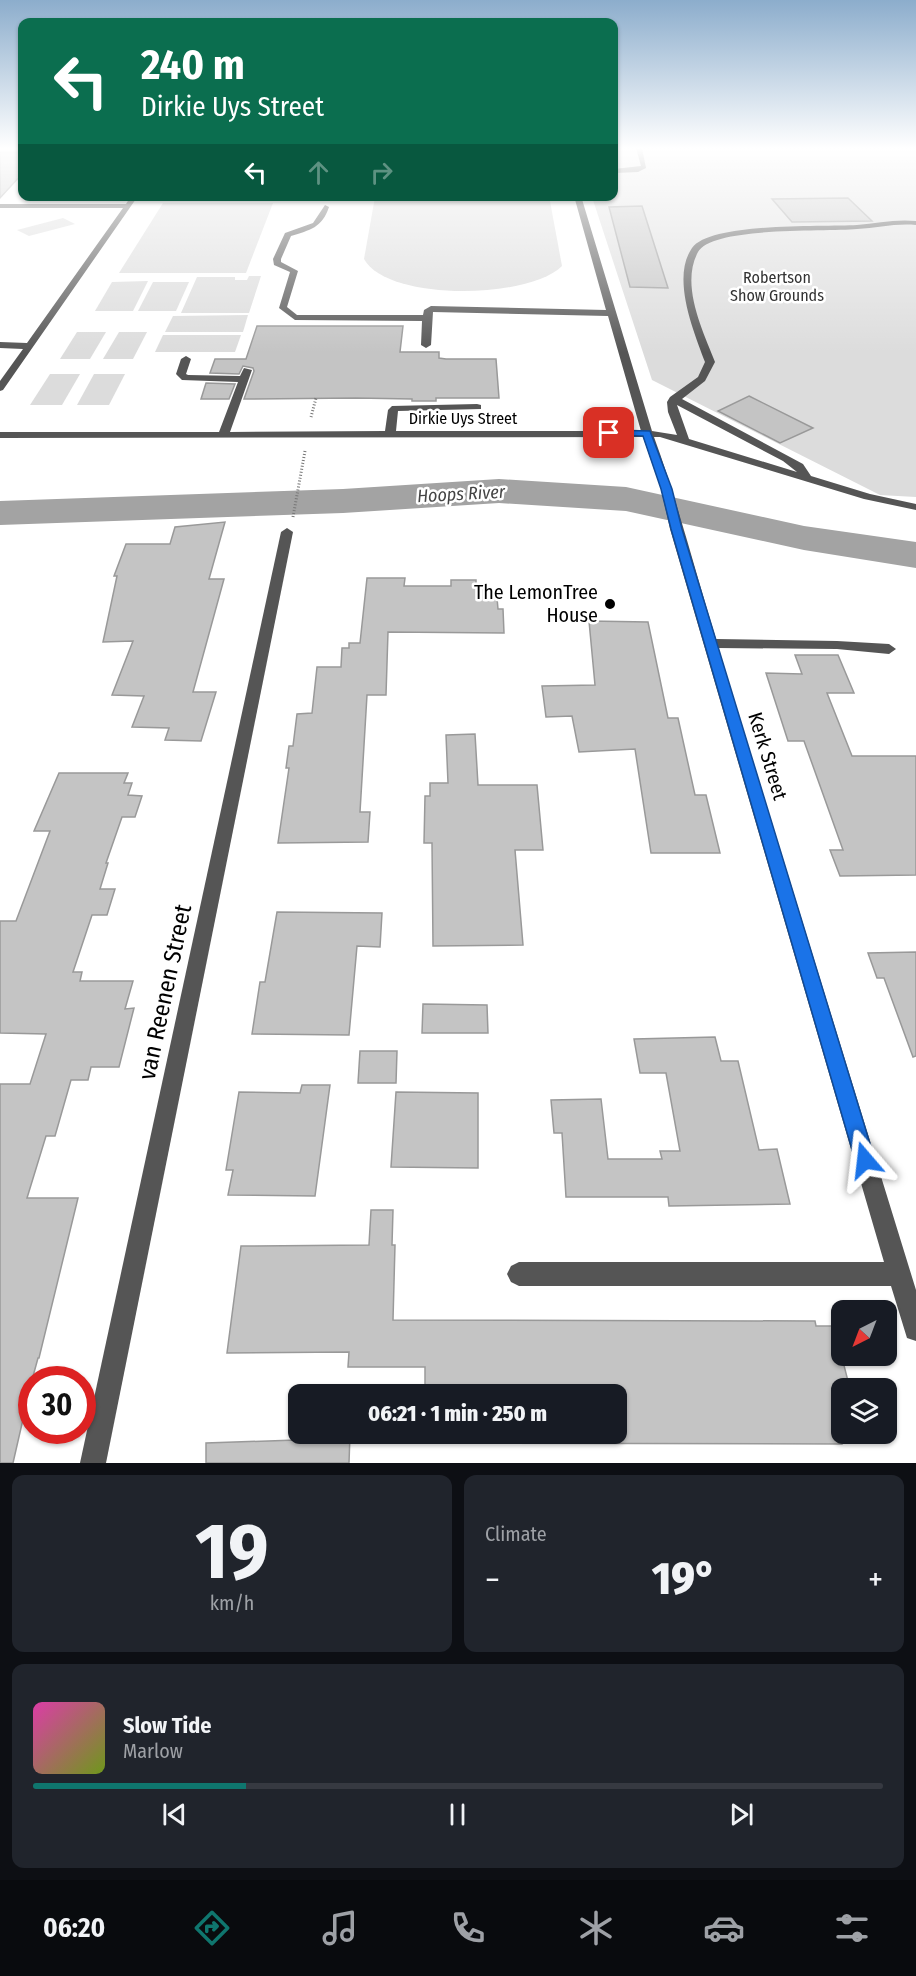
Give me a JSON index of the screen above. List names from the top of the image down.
{
  "streets": {
    "street": ["Dirkie Uys Street", "Kerk Street", "van Reenen Street"]
  },
  "crossings": [
    ["Dirkie Uys Street", "Kerk Street"]
  ],
  "water": ["Hoops River"],
  "parks": ["Robertson Show Grounds"],
  "places": ["The LemonTree House"],
  "north": "bottom left",
  "page": {
    "turn": ["240 m", "Dirkie Uys Street"],
    "limit": "30",
    "trip": "06:21 · 1 min · 250 m",
    "tile": [
      ["19", "km/h"],
      "Climate"
    ],
    "heat": ["−", "19°", "+"],
    "song": ["Slow Tide", "Marlow"],
    "tabs": "06:20"
  }
}
